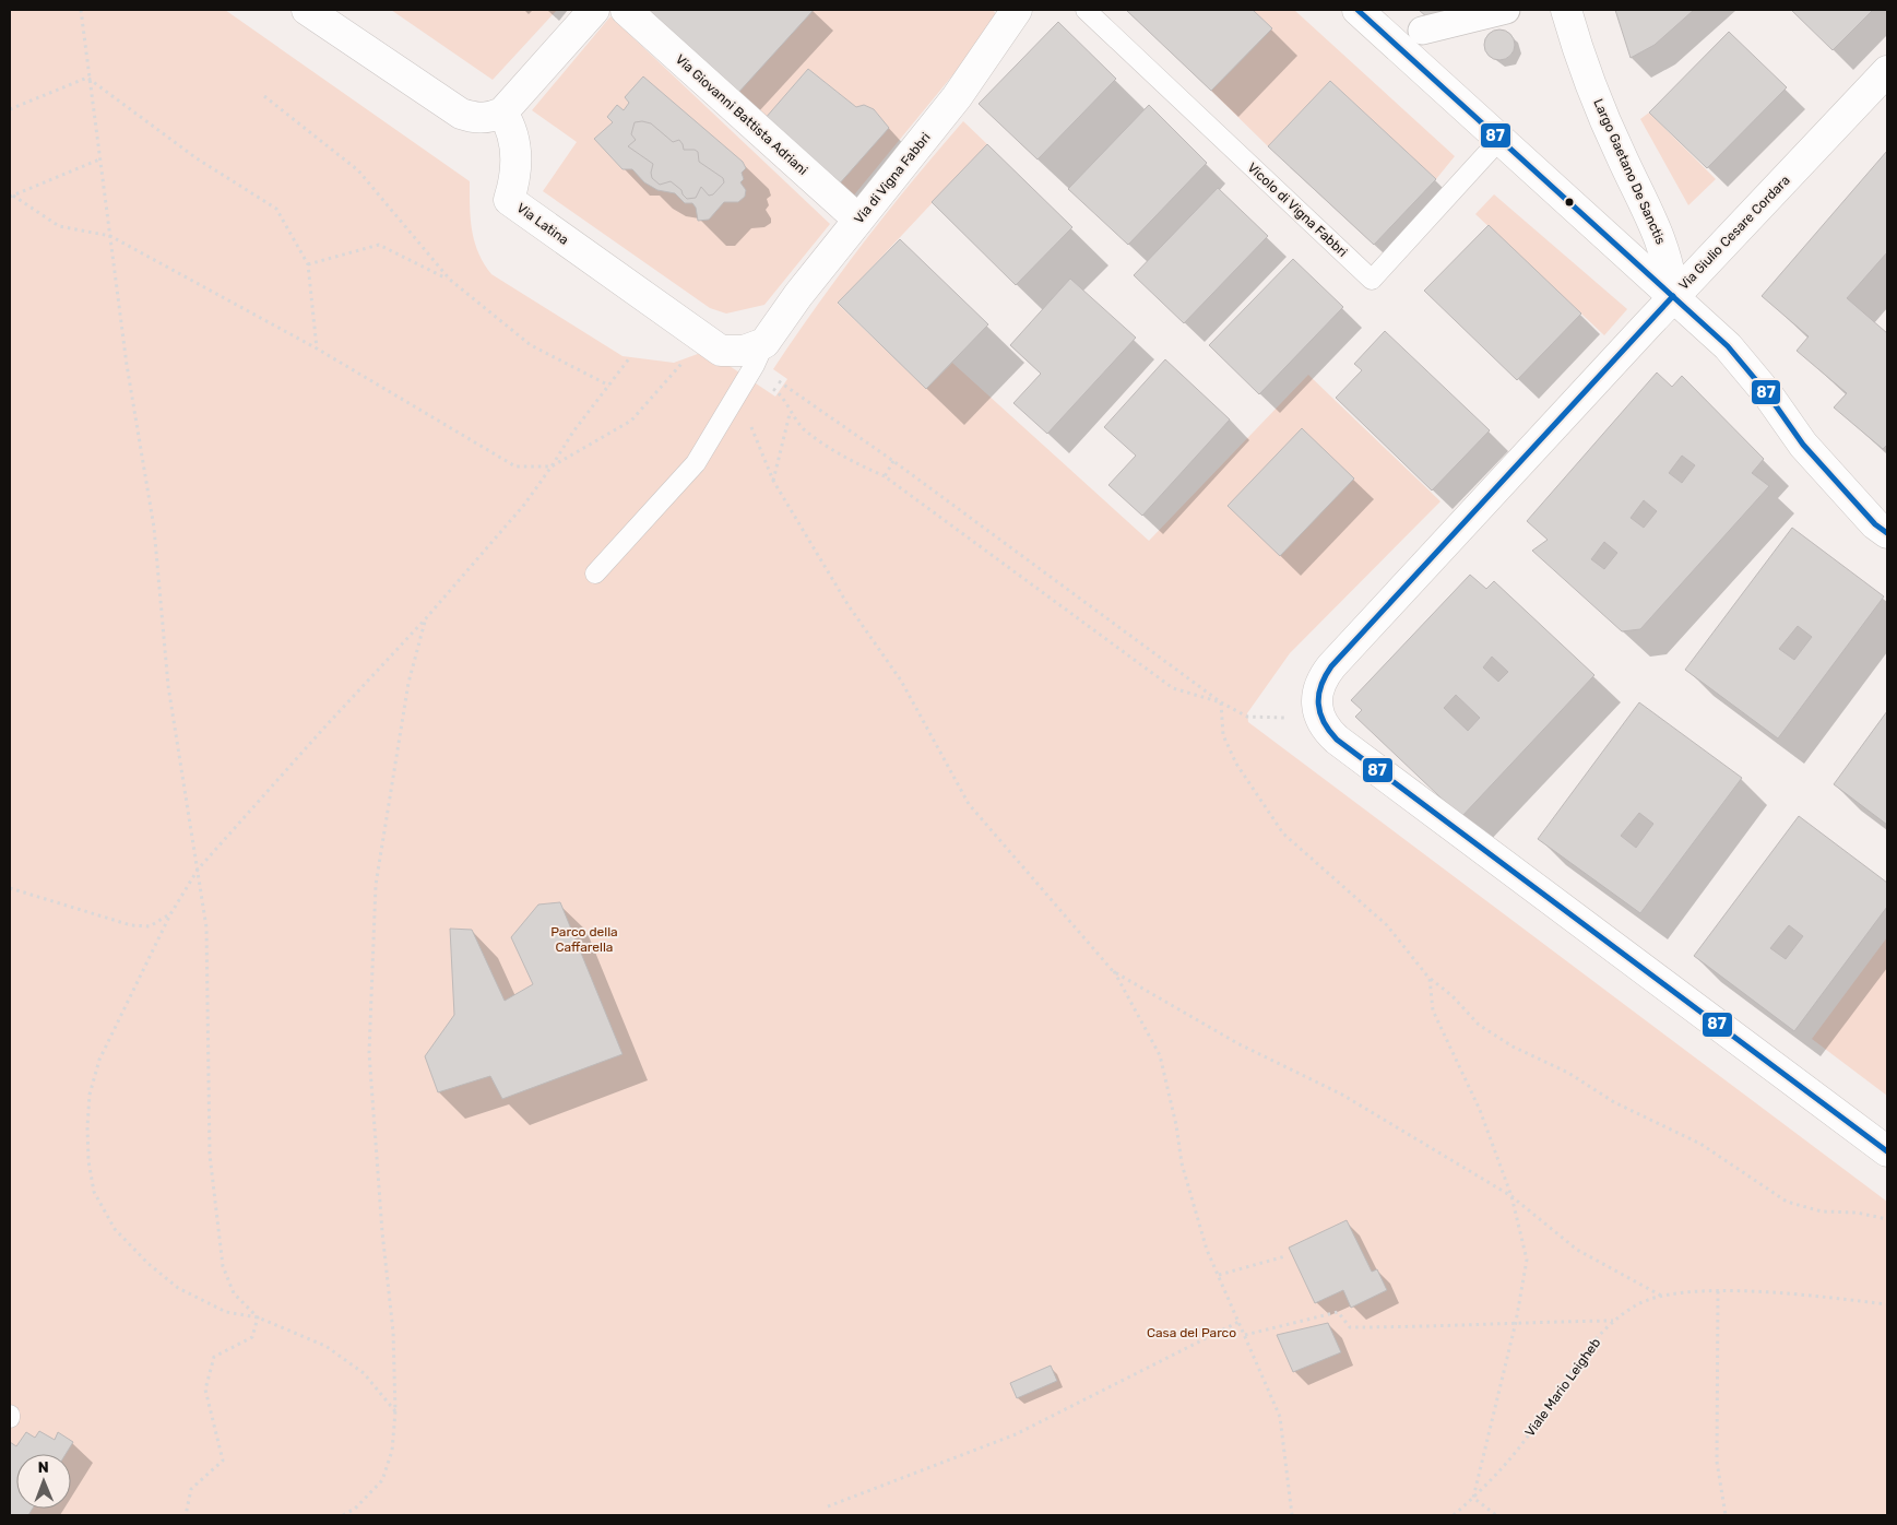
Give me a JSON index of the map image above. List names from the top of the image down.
{
  "streets": {
    "street": [
      "Via Giovanni Battista Adriani",
      "Largo Gaetano De Sanctis",
      "Via di Vigna Fabbri",
      "Via Latina",
      "Via Giulio Cesare Cordara"
    ],
    "lane": ["Vicolo di Vigna Fabbri"],
    "path": ["Viale Mario Leigheb"]
  },
  "crossings": [
    ["Via Giovanni Battista Adriani", "Via di Vigna Fabbri"],
    ["Largo Gaetano De Sanctis", "Via Giulio Cesare Cordara"],
    ["Via di Vigna Fabbri", "Via Latina"]
  ],
  "parks": ["Parco della Caffarella", "Casa del Parco"],
  "lines": ["transit line 87"],
  "north": "top"
}
